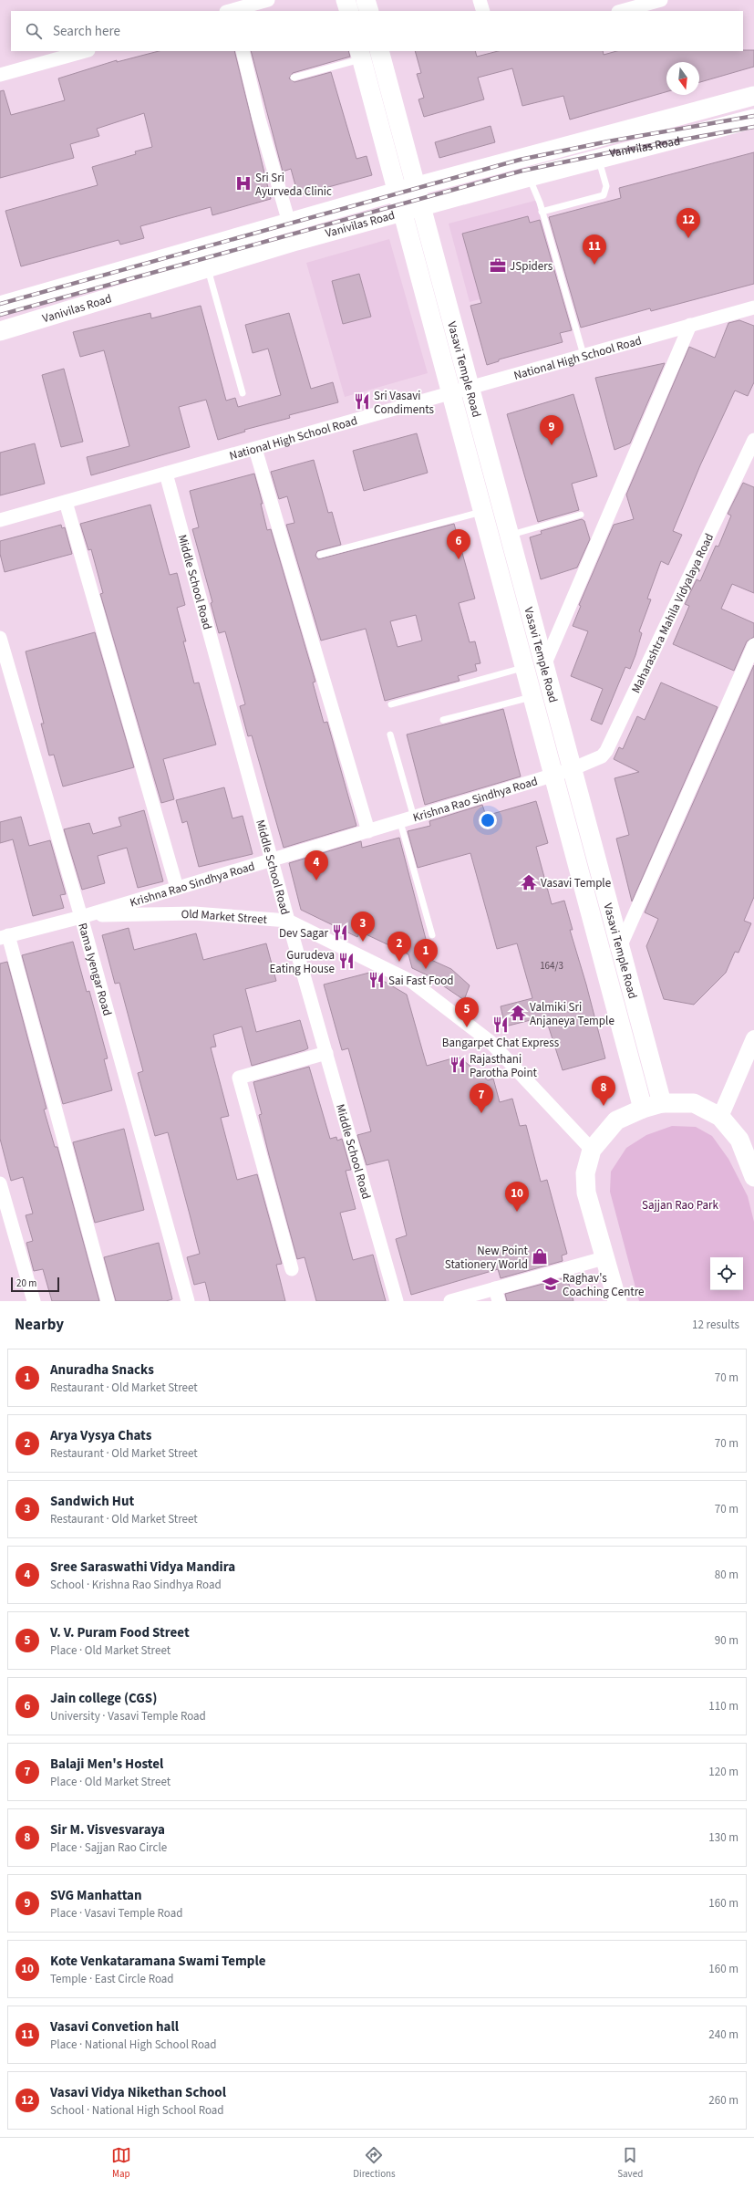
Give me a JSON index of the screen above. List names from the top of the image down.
{
  "streets": {
    "main road": ["Vanivilas Road", "Vasavi Temple Road"],
    "street": [
      "National High School Road",
      "Middle School Road",
      "Maharashtra Mahila Vidyalaya Road",
      "Krishna Rao Sindhya Road",
      "Old Market Street",
      "Rama Iyengar Road"
    ]
  },
  "crossings": [
    ["Vanivilas Road", "Vasavi Temple Road"],
    ["National High School Road", "Vasavi Temple Road"],
    ["National High School Road", "Middle School Road"],
    ["Vasavi Temple Road", "Maharashtra Mahila Vidyalaya Road"],
    ["Vasavi Temple Road", "Krishna Rao Sindhya Road"],
    ["Middle School Road", "Krishna Rao Sindhya Road"],
    ["Middle School Road", "Old Market Street"],
    ["Maharashtra Mahila Vidyalaya Road", "Krishna Rao Sindhya Road"],
    ["Krishna Rao Sindhya Road", "Old Market Street"],
    ["Krishna Rao Sindhya Road", "Rama Iyengar Road"],
    ["Old Market Street", "Rama Iyengar Road"]
  ],
  "parks": ["Sajjan Rao Park"],
  "places": {
    "hospital": ["Sri Sri Ayurveda Clinic"],
    "office": ["JSpiders"],
    "restaurant": [
      "Sri Vasavi Condiments",
      "Dev Sagar",
      "Gurudeva Eating House",
      "Sai Fast Food",
      "Bangarpet Chat Express",
      "Rajasthani Parotha Point"
    ],
    "temple": ["Vasavi Temple", "Valmiki Sri Anjaneya Temple"],
    "shop": ["New Point Stationery World"],
    "school or university": ["Raghav's Coaching Centre"]
  },
  "house_numbers": ["164/3"],
  "scale_bar": "20 m",
  "north": "bottom",
  "page": {
    "search": "Search here",
    "pins": [
      "12",
      "11",
      "9",
      "6",
      "4",
      "3",
      "2",
      "1",
      "5",
      "8",
      "7",
      "10"
    ],
    "scale": "20 m",
    "heading": ["Nearby", "12 results"],
    "list": [
      {
        "mark": "1",
        "name": "Anuradha Snacks",
        "note": "Restaurant · Old Market Street",
        "value": "70 m"
      },
      {
        "mark": "2",
        "name": "Arya Vysya Chats",
        "note": "Restaurant · Old Market Street",
        "value": "70 m"
      },
      {
        "mark": "3",
        "name": "Sandwich Hut",
        "note": "Restaurant · Old Market Street",
        "value": "70 m"
      },
      {
        "mark": "4",
        "name": "Sree Saraswathi Vidya Mandira",
        "note": "School · Krishna Rao Sindhya Road",
        "value": "80 m"
      },
      {
        "mark": "5",
        "name": "V. V. Puram Food Street",
        "note": "Place · Old Market Street",
        "value": "90 m"
      },
      {
        "mark": "6",
        "name": "Jain college (CGS)",
        "note": "University · Vasavi Temple Road",
        "value": "110 m"
      },
      {
        "mark": "7",
        "name": "Balaji Men's Hostel",
        "note": "Place · Old Market Street",
        "value": "120 m"
      },
      {
        "mark": "8",
        "name": "Sir M. Visvesvaraya",
        "note": "Place · Sajjan Rao Circle",
        "value": "130 m"
      },
      {
        "mark": "9",
        "name": "SVG Manhattan",
        "note": "Place · Vasavi Temple Road",
        "value": "160 m"
      },
      {
        "mark": "10",
        "name": "Kote Venkataramana Swami Temple",
        "note": "Temple · East Circle Road",
        "value": "160 m"
      },
      {
        "mark": "11",
        "name": "Vasavi Convetion hall",
        "note": "Place · National High School Road",
        "value": "240 m"
      },
      {
        "mark": "12",
        "name": "Vasavi Vidya Nikethan School",
        "note": "School · National High School Road",
        "value": "260 m"
      }
    ],
    "nav": ["Map", "Directions", "Saved"]
  }
}
